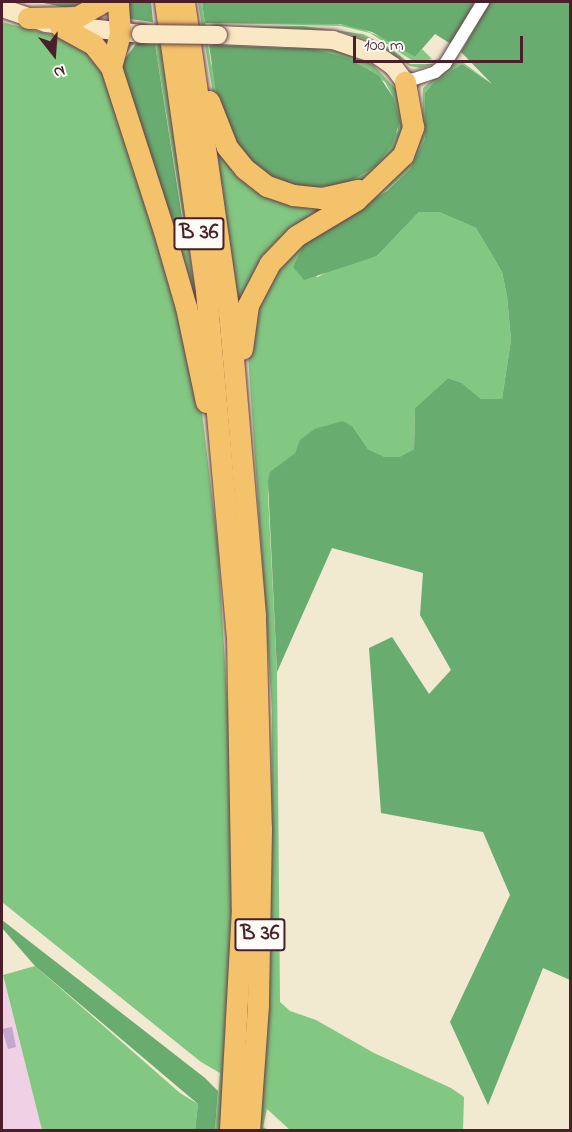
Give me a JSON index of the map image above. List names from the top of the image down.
{
  "streets": {
    "highway": ["B 36"]
  },
  "scale_bar": "100 m",
  "north": "bottom"
}
